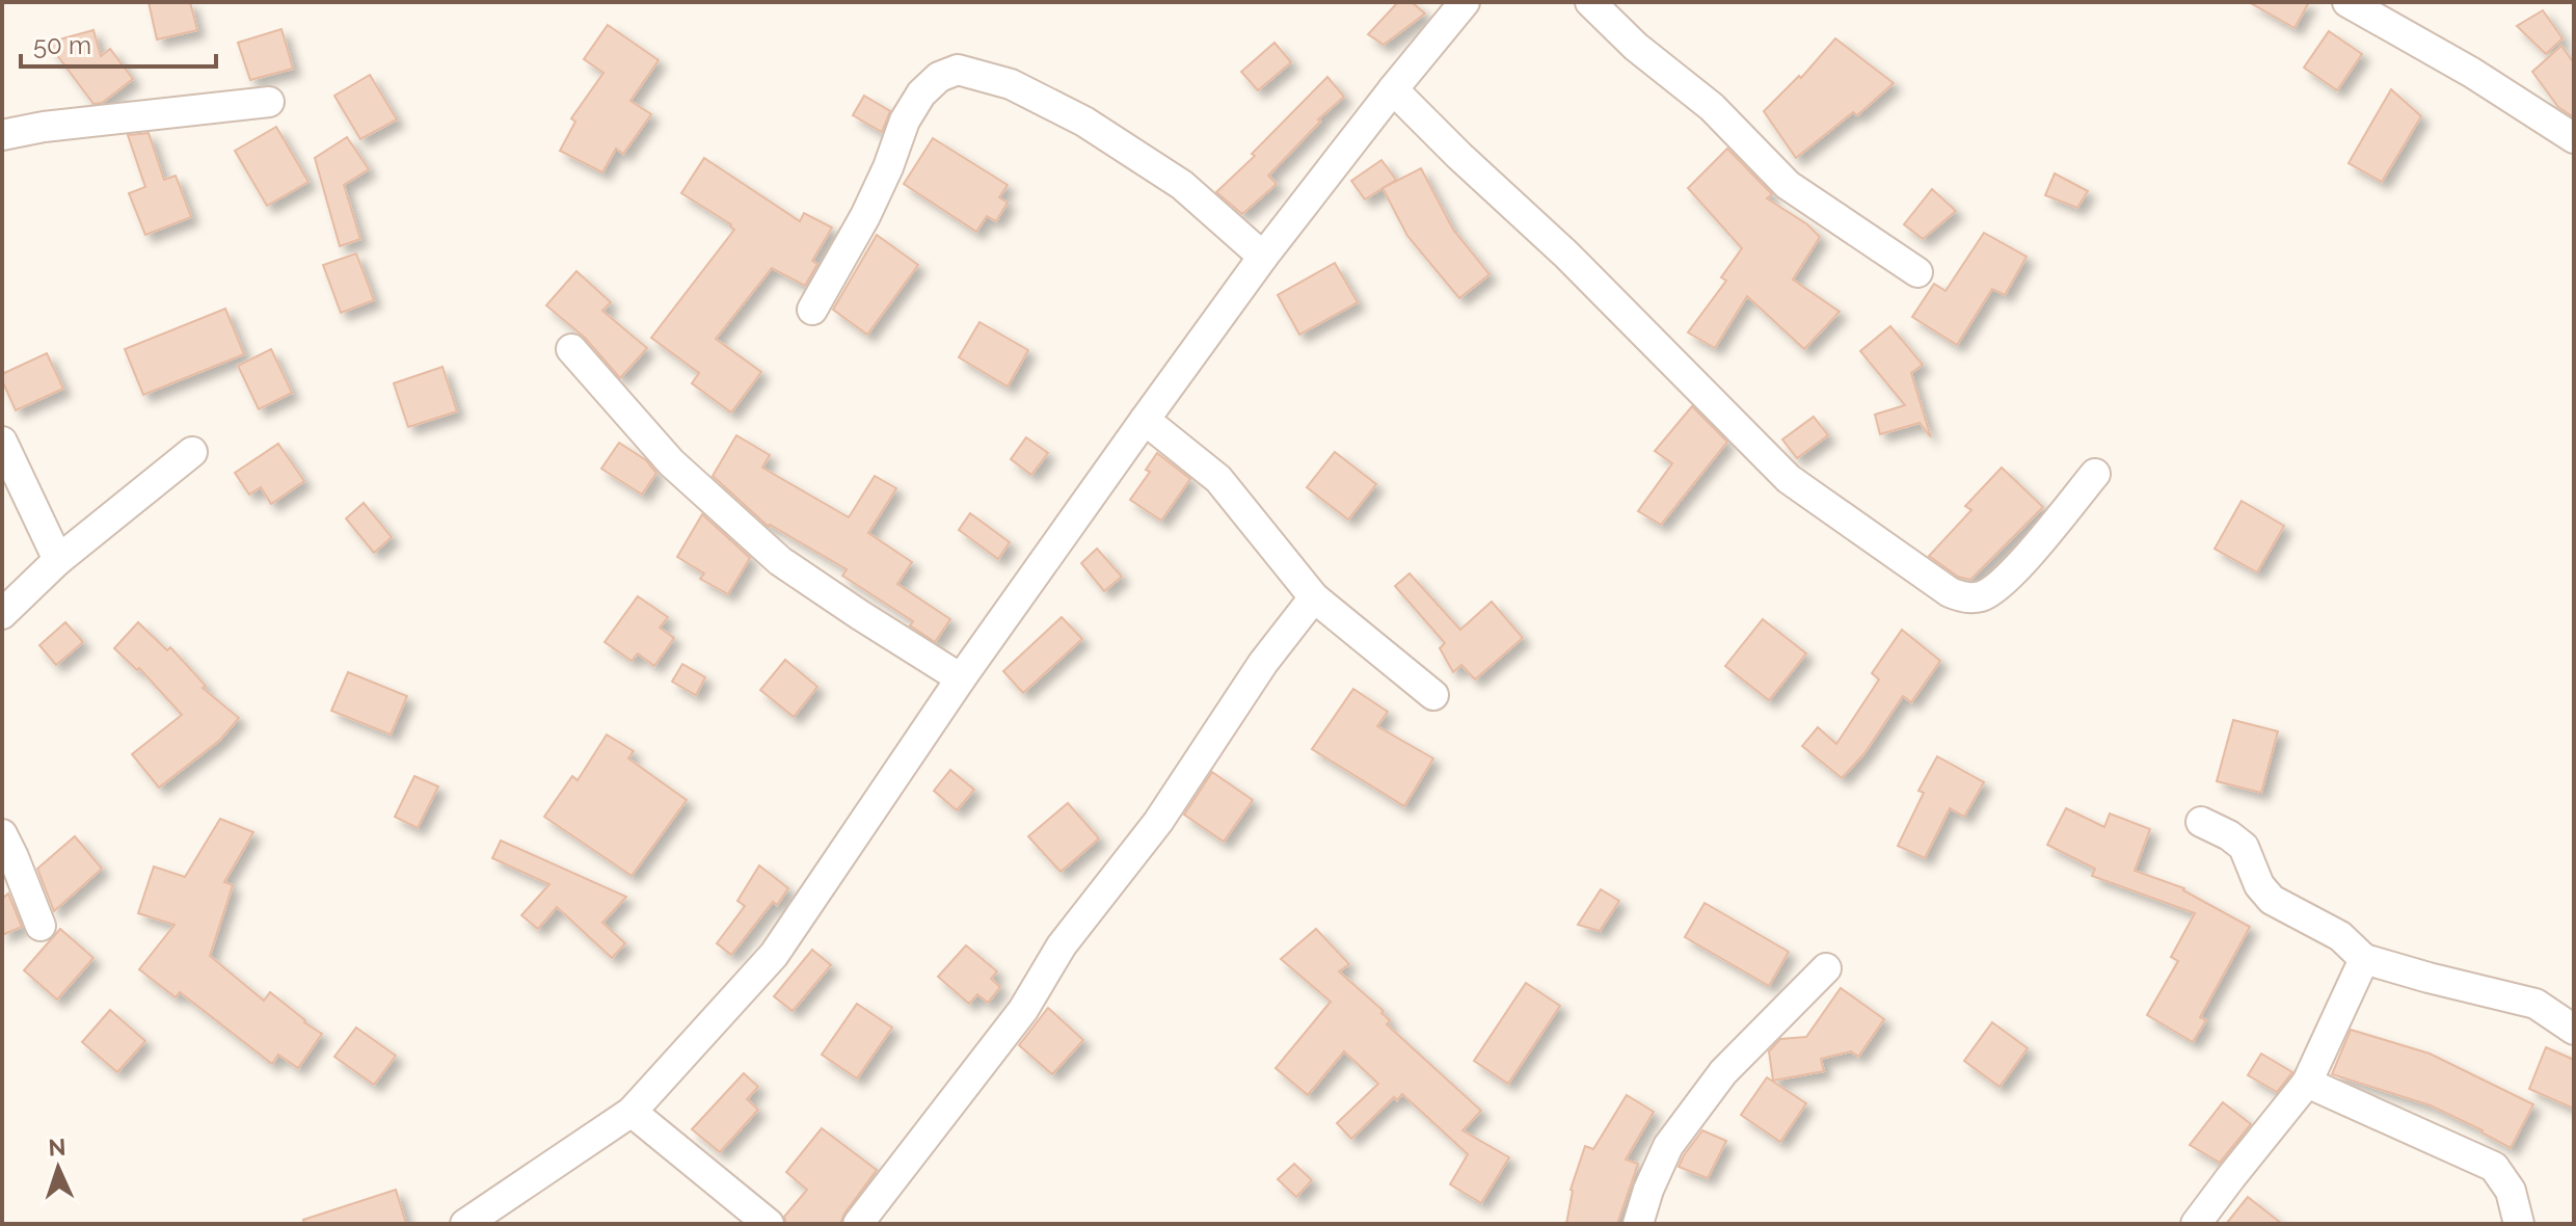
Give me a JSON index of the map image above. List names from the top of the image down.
{
  "scale_bar": "50 m",
  "north": "top"
}
